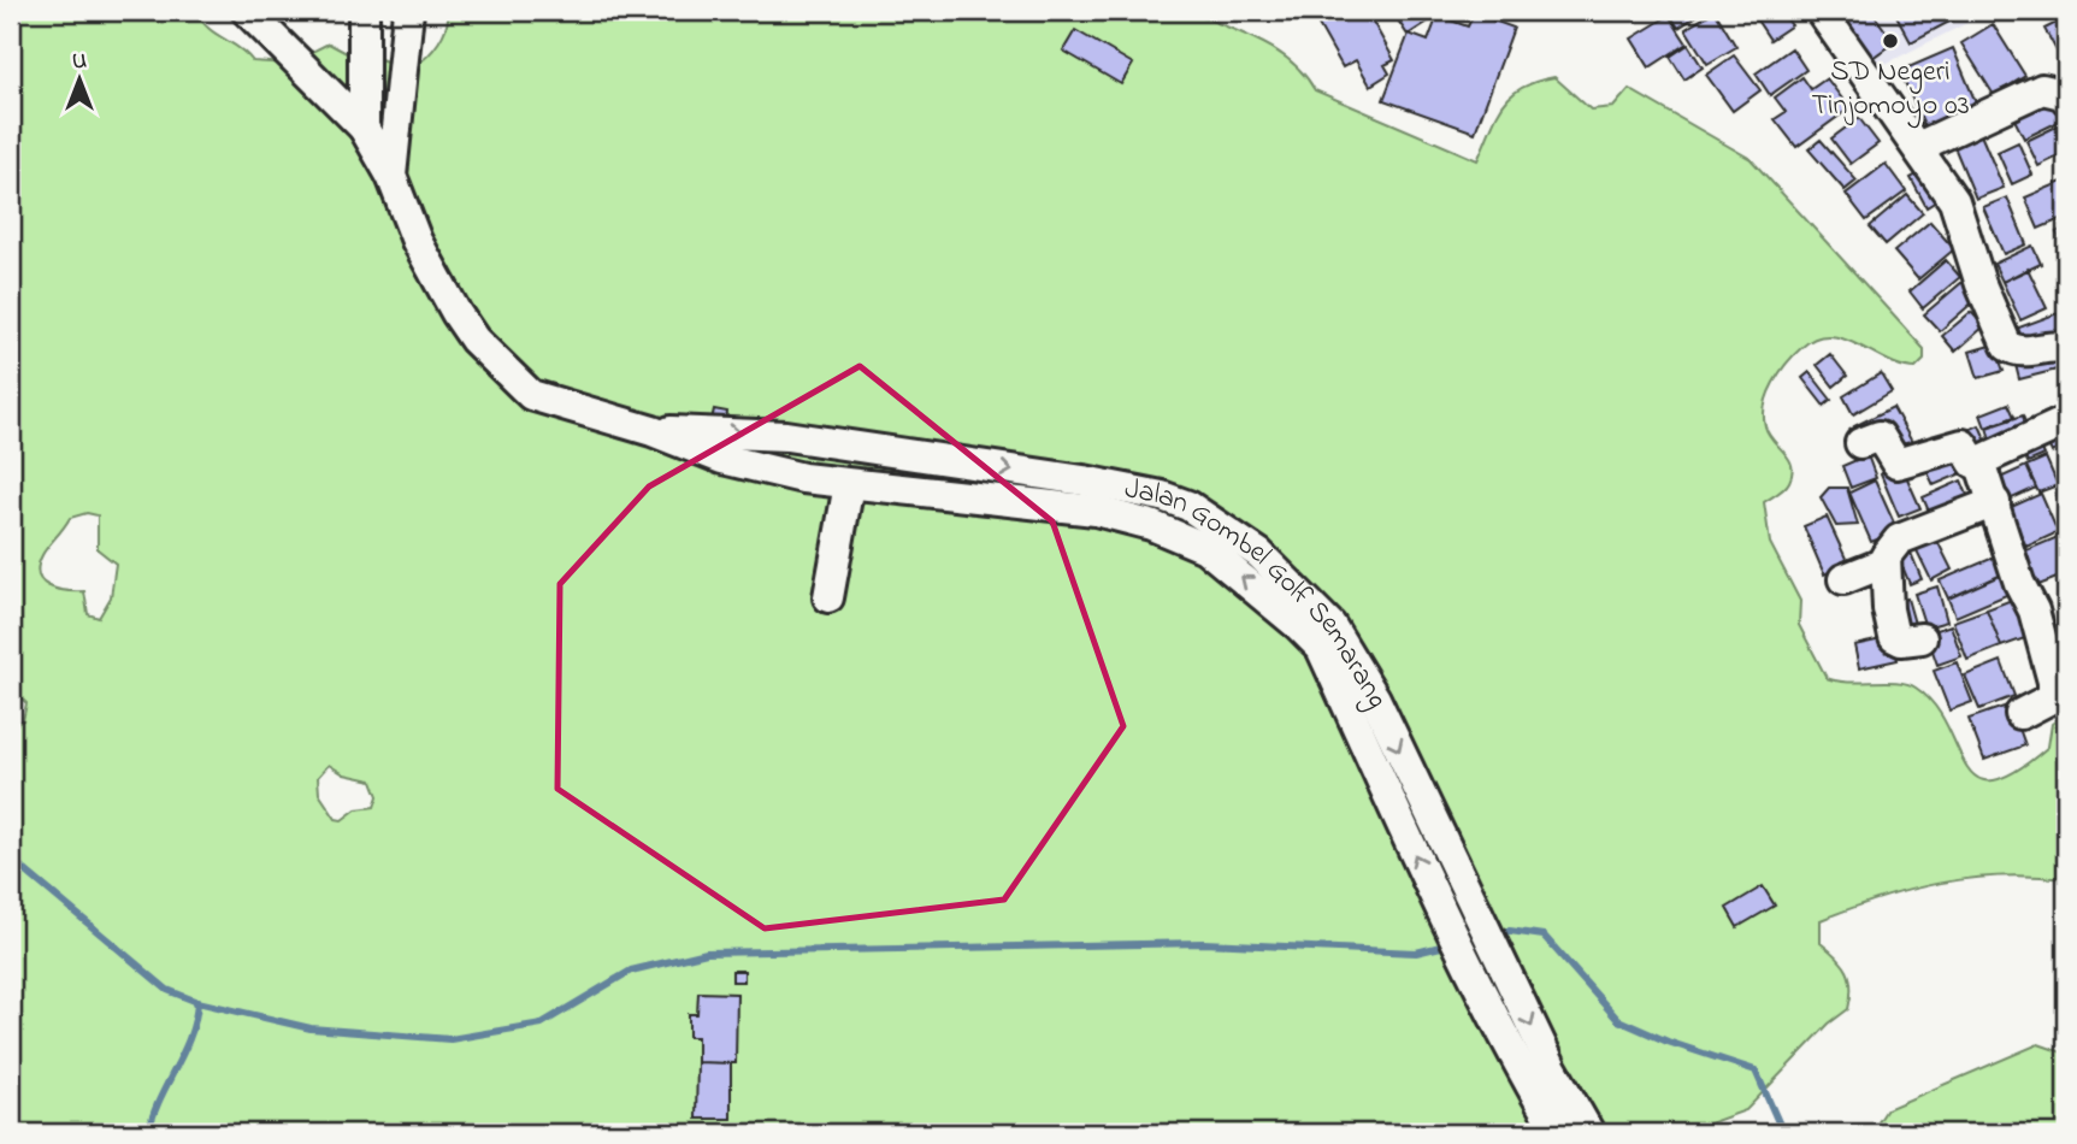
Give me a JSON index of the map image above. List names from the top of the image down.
{
  "streets": {
    "street": ["Jalan Gombel Golf Semarang"]
  },
  "places": ["SD Negeri Tinjomoyo 03"],
  "north": "top"
}
